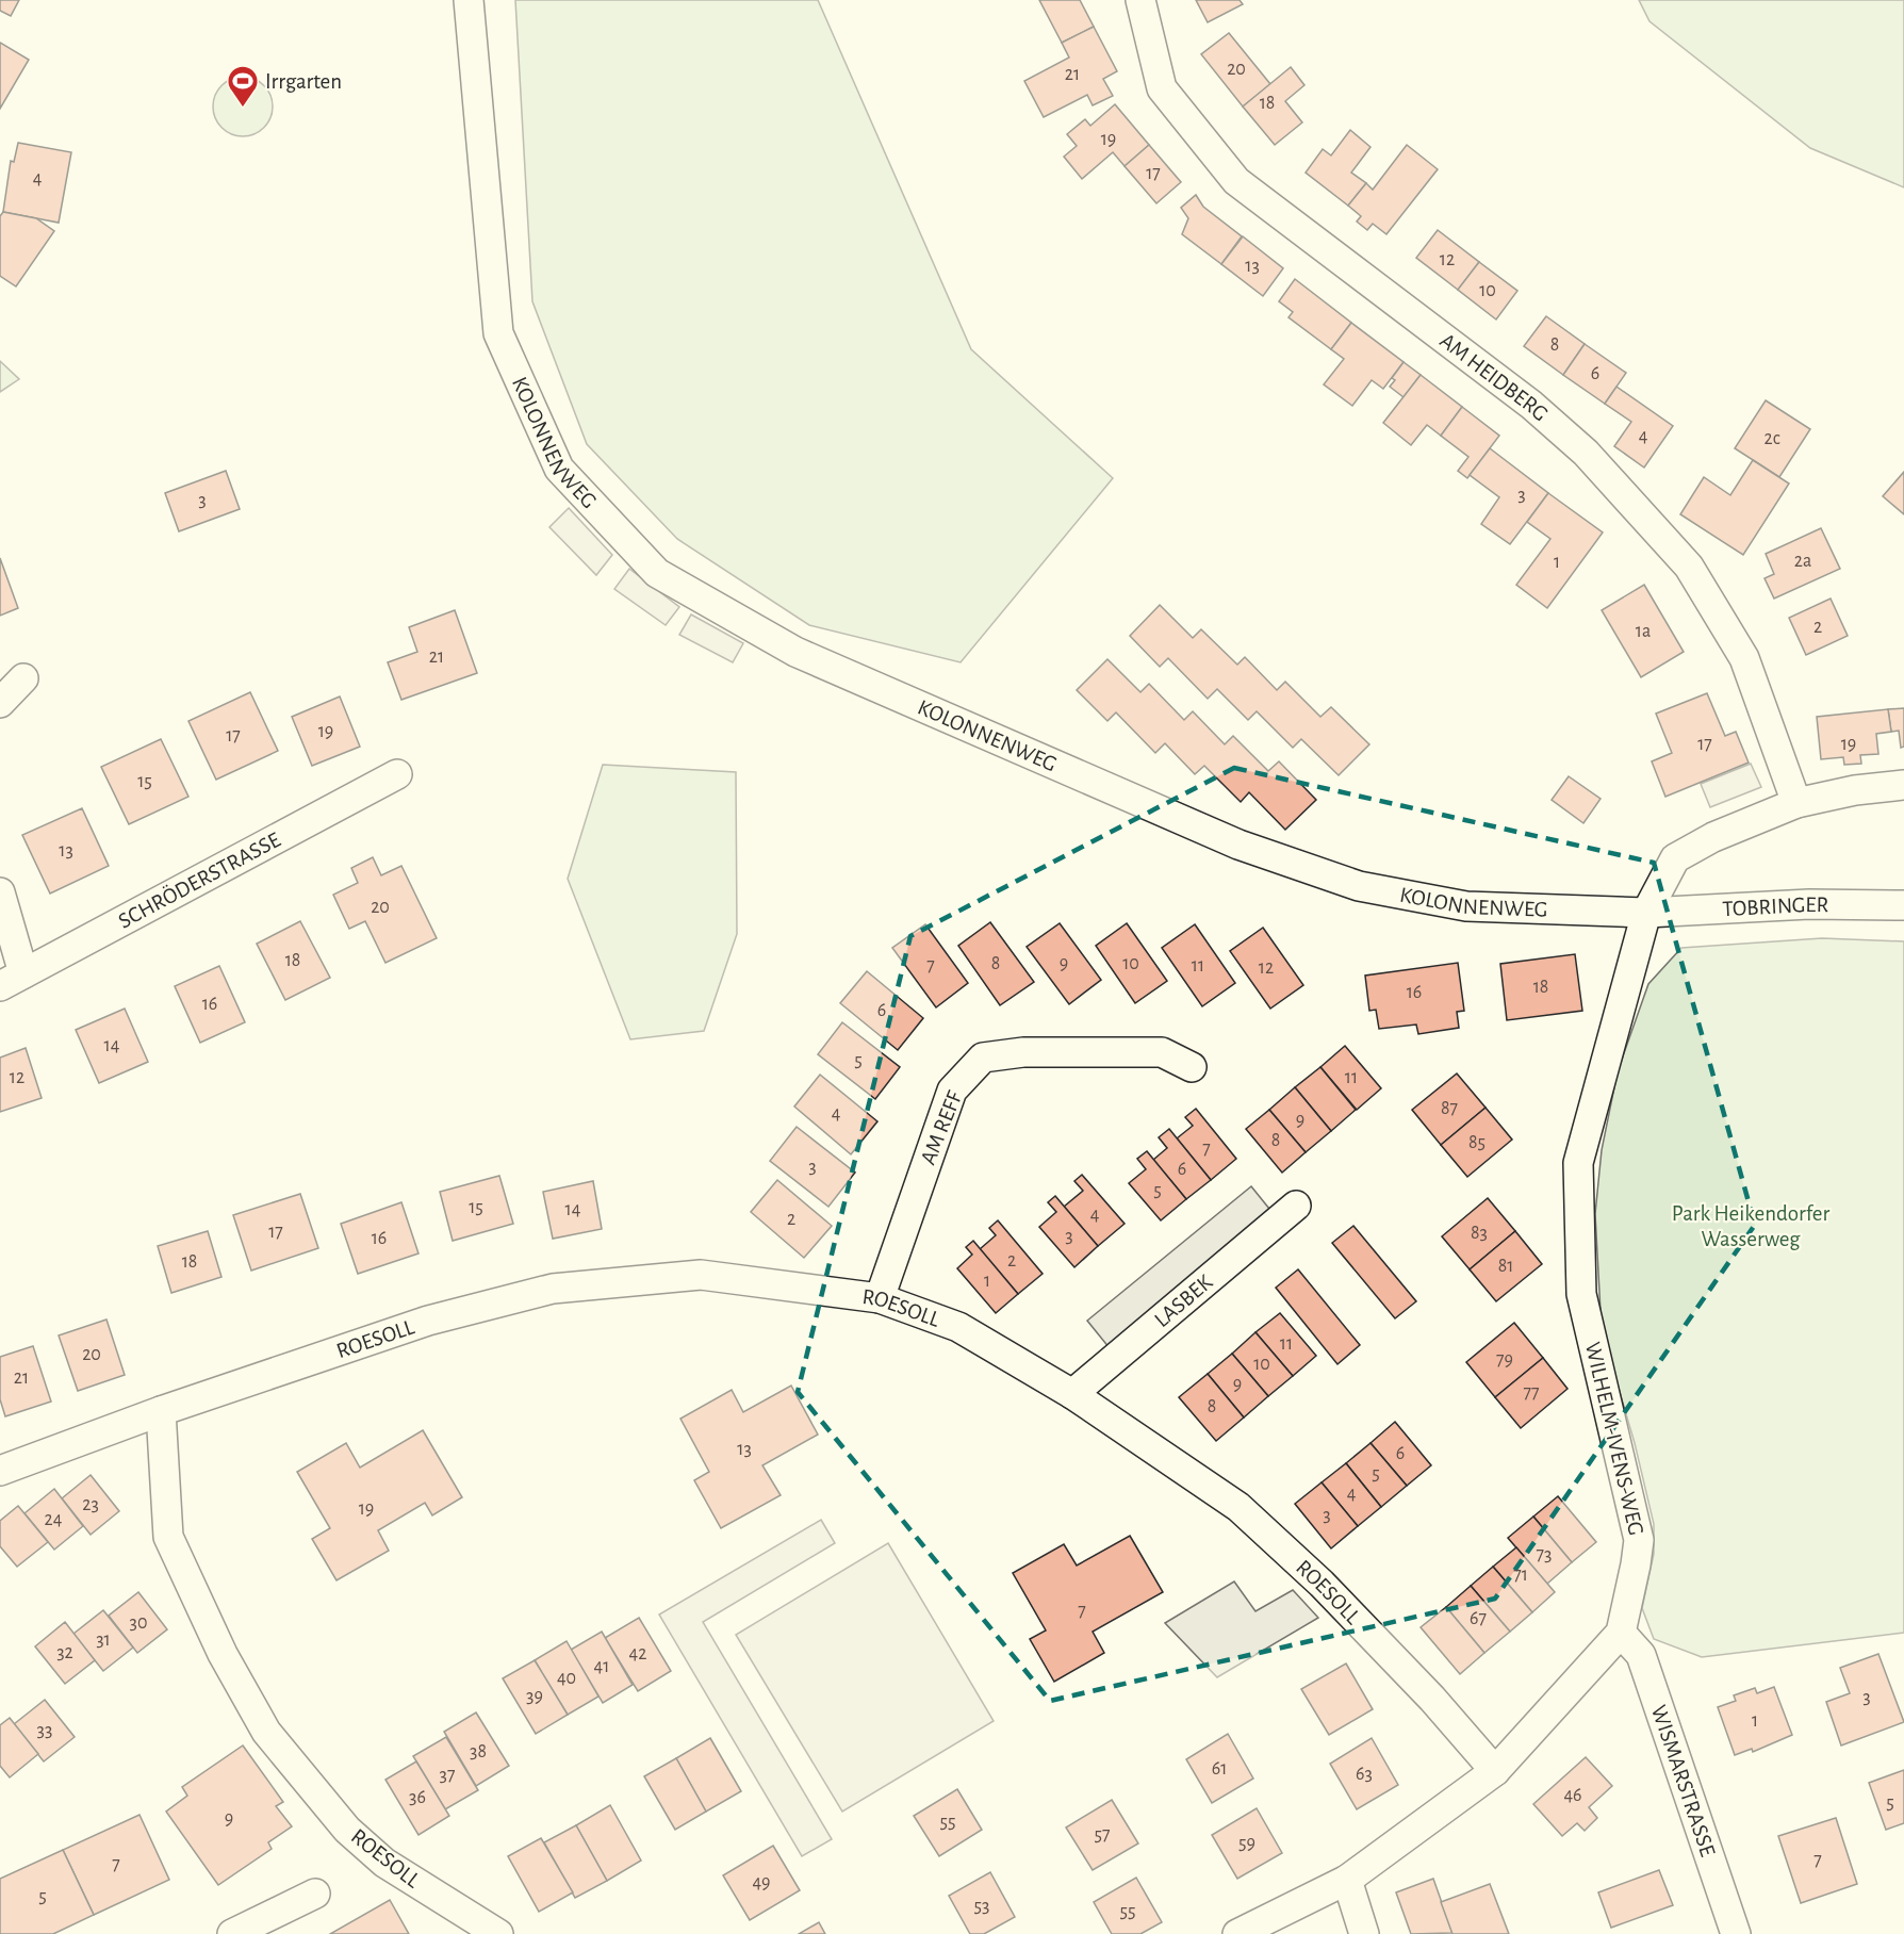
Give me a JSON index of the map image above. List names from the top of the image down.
{
  "streets": {
    "street": [
      "AM HEIDBERG",
      "KOLONNENWEG",
      "SCHRÖDERSTRASSE",
      "TOBRINGER",
      "AM REFF",
      "LASBEK",
      "ROESOLL",
      "WILHELM-IVENS-WEG",
      "WISMARSTRASSE"
    ]
  },
  "crossings": [
    ["KOLONNENWEG", "TOBRINGER"],
    ["KOLONNENWEG", "WILHELM-IVENS-WEG"],
    ["TOBRINGER", "WILHELM-IVENS-WEG"],
    ["AM REFF", "ROESOLL"],
    ["LASBEK", "ROESOLL"],
    ["ROESOLL", "WILHELM-IVENS-WEG"],
    ["WILHELM-IVENS-WEG", "WISMARSTRASSE"]
  ],
  "parks": ["Park Heikendorfer Wasserweg"],
  "places": {
    "sports": ["Irrgarten"]
  },
  "house_numbers": [
    "20",
    "21",
    "18",
    "19",
    "17",
    "4",
    "12",
    "13",
    "10",
    "8",
    "6",
    "4",
    "2c",
    "3",
    "3",
    "2a",
    "1",
    "2",
    "1a",
    "21",
    "19",
    "17",
    "17",
    "19",
    "15",
    "13",
    "20",
    "18",
    "8",
    "9",
    "10",
    "7",
    "11",
    "12",
    "18",
    "16",
    "16",
    "6",
    "14",
    "5",
    "12",
    "11",
    "87",
    "4",
    "9",
    "8",
    "85",
    "7",
    "3",
    "6",
    "5",
    "15",
    "14",
    "4",
    "2",
    "17",
    "83",
    "3",
    "16",
    "2",
    "18",
    "81",
    "1",
    "11",
    "20",
    "79",
    "10",
    "21",
    "9",
    "77",
    "8",
    "13",
    "6",
    "5",
    "4",
    "23",
    "19",
    "3",
    "24",
    "73",
    "71",
    "7",
    "67",
    "30",
    "31",
    "32",
    "42",
    "41",
    "40",
    "39",
    "3",
    "1",
    "33",
    "38",
    "61",
    "63",
    "37",
    "46",
    "36",
    "5",
    "9",
    "55",
    "57",
    "59",
    "7",
    "7",
    "49",
    "5",
    "53",
    "55"
  ]
}
